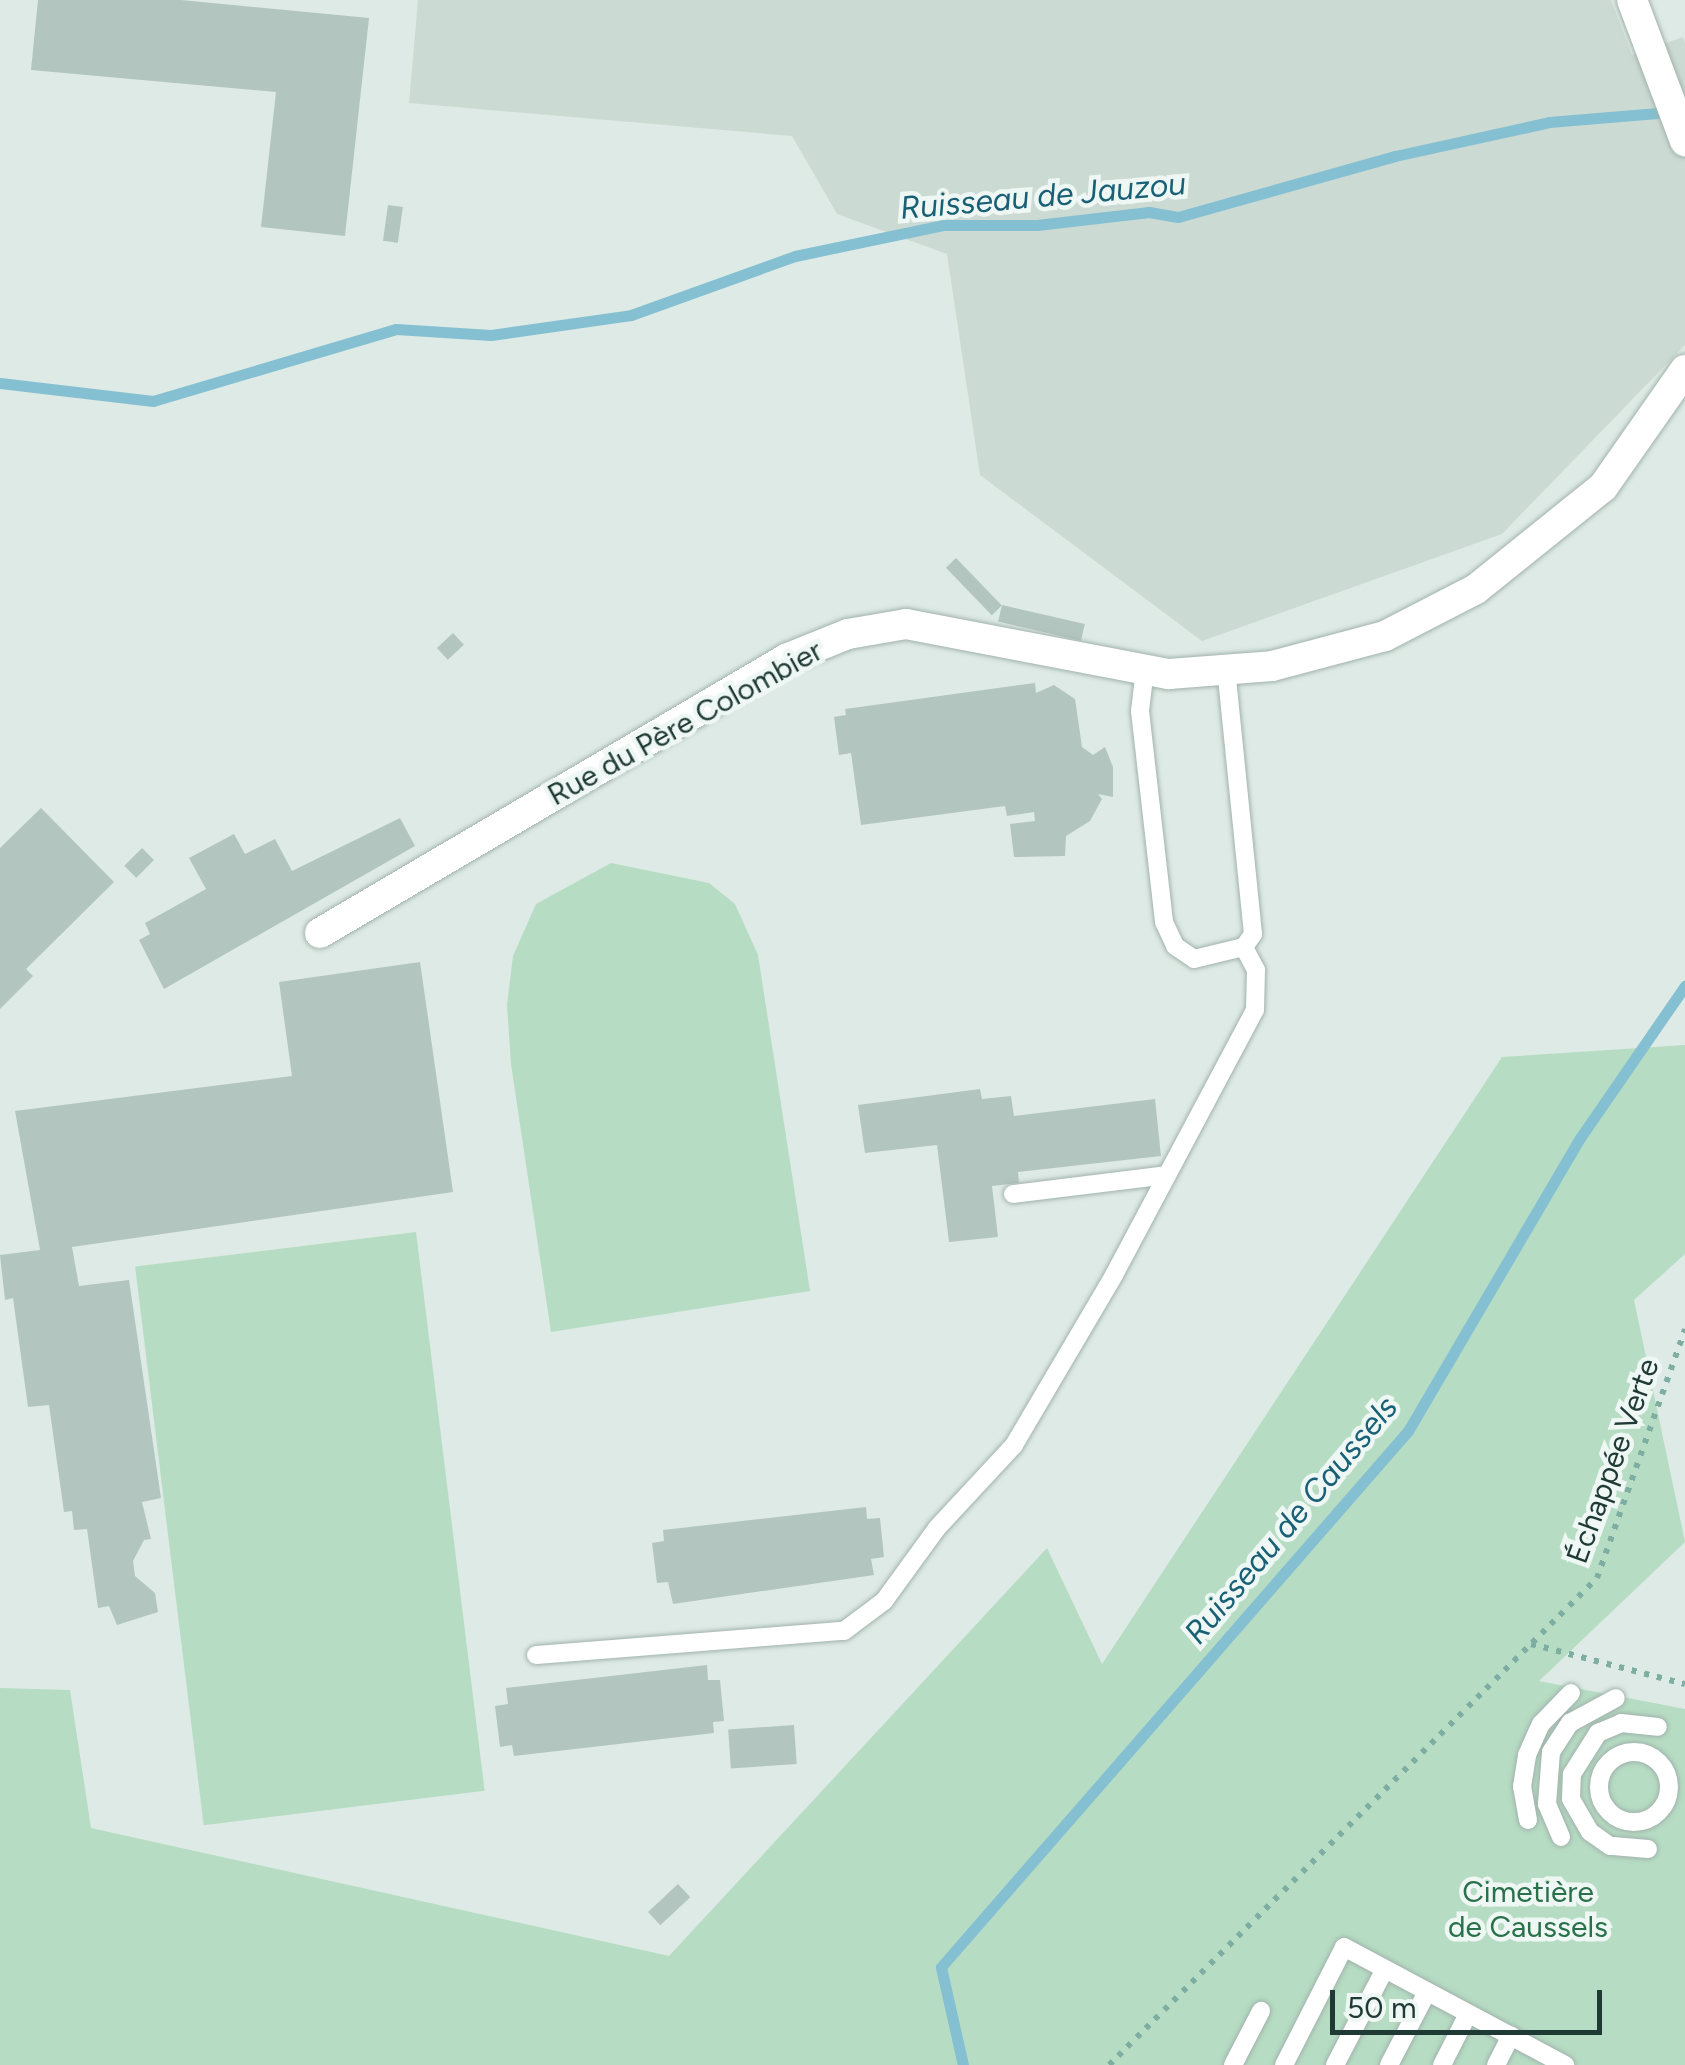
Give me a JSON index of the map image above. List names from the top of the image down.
{
  "streets": {
    "street": ["Rue du Père Colombier"],
    "path": ["Échappée Verte"]
  },
  "water": ["Ruisseau de Jauzou", "Ruisseau de Caussels"],
  "parks": ["Cimetière de Caussels"],
  "scale_bar": "50 m"
}
